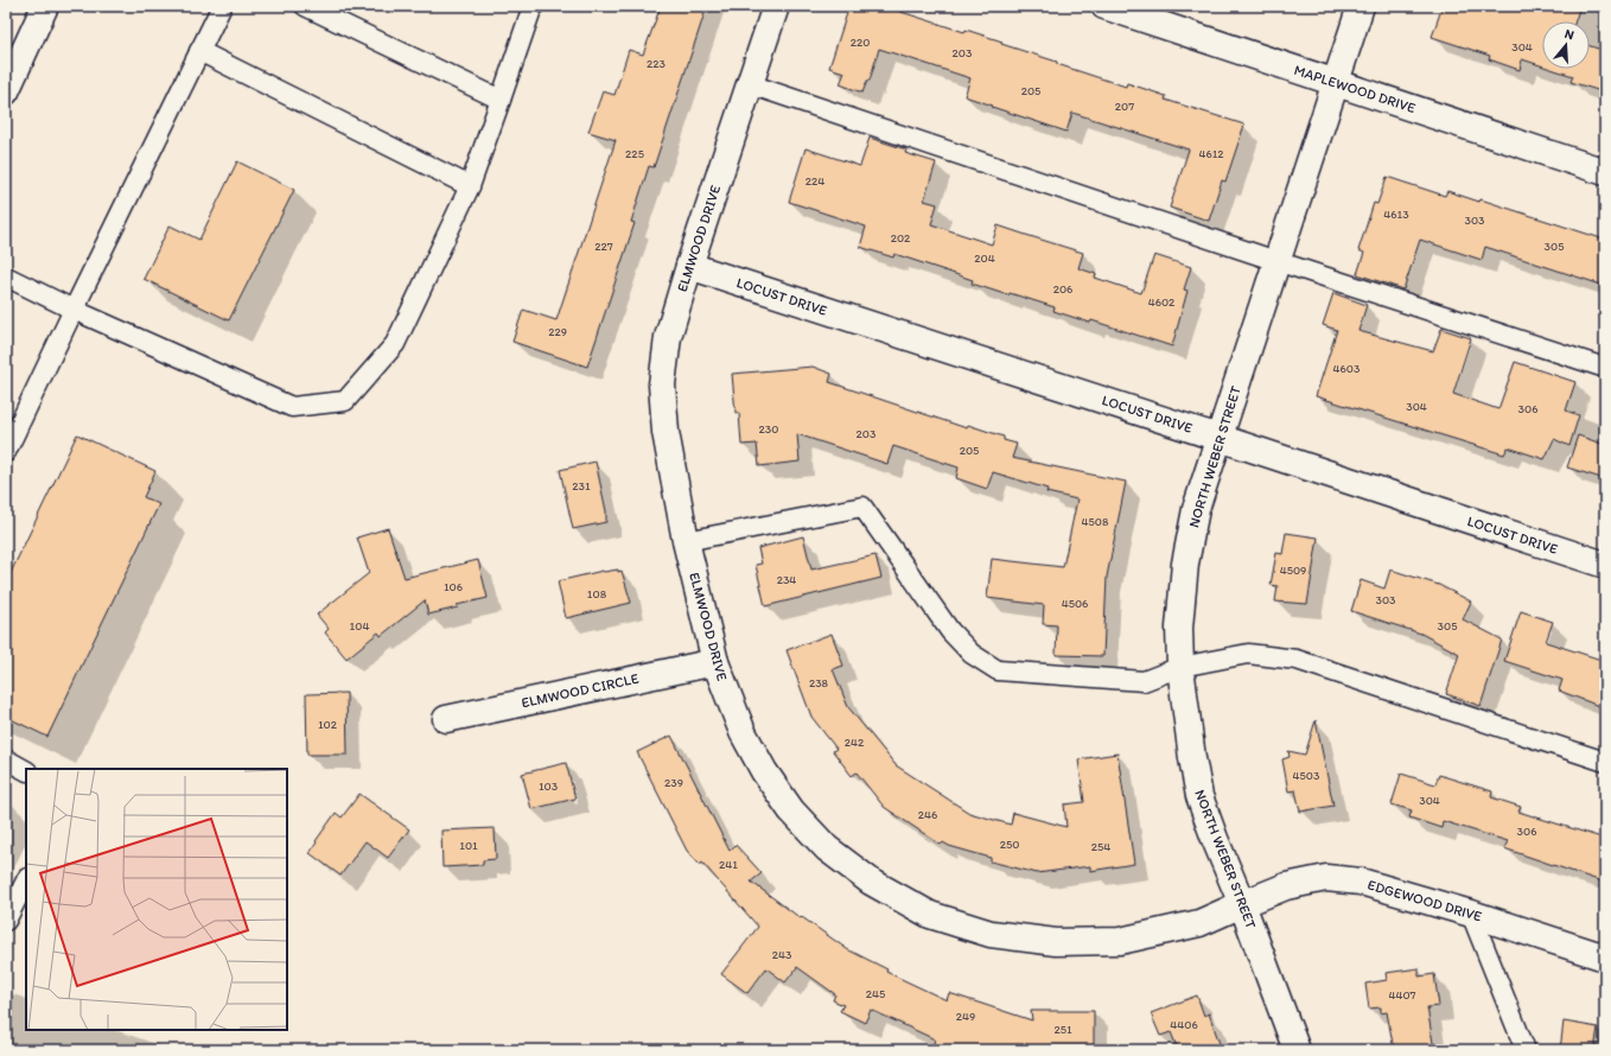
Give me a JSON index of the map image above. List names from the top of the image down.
{
  "streets": {
    "street": [
      "MAPLEWOOD DRIVE",
      "ELMWOOD DRIVE",
      "LOCUST DRIVE",
      "NORTH WEBER STREET",
      "ELMWOOD CIRCLE",
      "EDGEWOOD DRIVE"
    ]
  },
  "crossings": [
    ["MAPLEWOOD DRIVE", "NORTH WEBER STREET"],
    ["ELMWOOD DRIVE", "LOCUST DRIVE"],
    ["ELMWOOD DRIVE", "NORTH WEBER STREET"],
    ["ELMWOOD DRIVE", "ELMWOOD CIRCLE"],
    ["ELMWOOD DRIVE", "EDGEWOOD DRIVE"],
    ["LOCUST DRIVE", "NORTH WEBER STREET"],
    ["NORTH WEBER STREET", "EDGEWOOD DRIVE"]
  ],
  "house_numbers": [
    "220",
    "304",
    "203",
    "223",
    "205",
    "207",
    "225",
    "4612",
    "224",
    "4613",
    "303",
    "202",
    "227",
    "305",
    "204",
    "206",
    "4602",
    "229",
    "4603",
    "304",
    "306",
    "230",
    "203",
    "205",
    "231",
    "4508",
    "4509",
    "234",
    "106",
    "108",
    "303",
    "4506",
    "104",
    "305",
    "238",
    "102",
    "242",
    "4503",
    "239",
    "103",
    "304",
    "246",
    "306",
    "250",
    "101",
    "254",
    "241",
    "243",
    "245",
    "4407",
    "249",
    "4406",
    "251"
  ],
  "north": "top"
}
